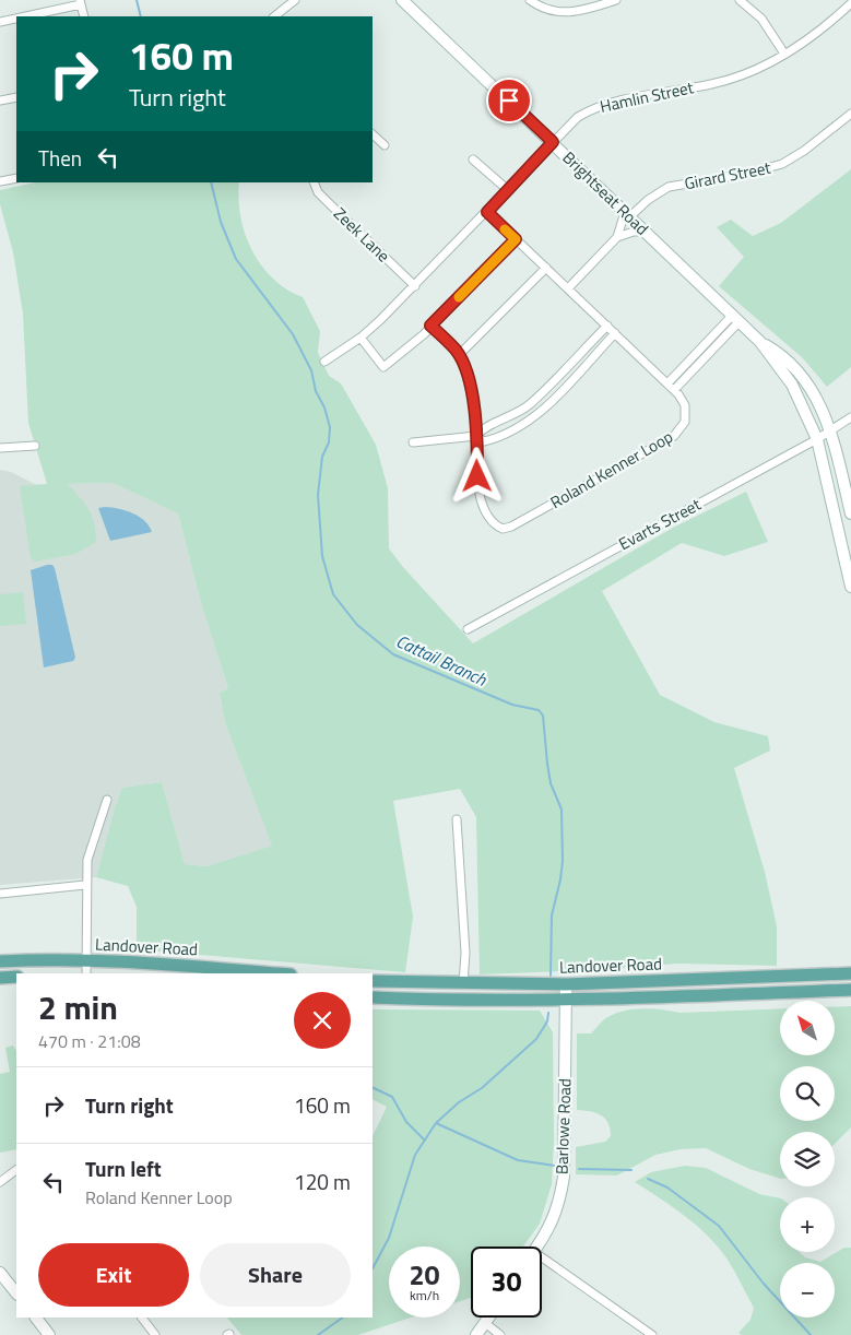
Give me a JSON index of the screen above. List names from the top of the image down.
{
  "streets": {
    "main road": ["Landover Road"],
    "street": [
      "Hamlin Street",
      "Girard Street",
      "Brightseat Road",
      "Zeek Lane",
      "Roland Kenner Loop",
      "Evarts Street",
      "Barlowe Road"
    ]
  },
  "crossings": [
    ["Hamlin Street", "Brightseat Road"],
    ["Hamlin Street", "Zeek Lane"],
    ["Hamlin Street", "Roland Kenner Loop"],
    ["Girard Street", "Brightseat Road"],
    ["Brightseat Road", "Evarts Street"],
    ["Landover Road", "Barlowe Road"]
  ],
  "water": ["Cattail Branch"],
  "north": "top left",
  "page": {
    "turn": ["160 m", "Turn right"],
    "then": "Then",
    "heading": ["2 min", "470 m · 21:08"],
    "map_buttons": ["+", "−"],
    "list": [
      {
        "name": "Turn right",
        "value": "160 m"
      },
      {
        "name": "Turn left",
        "note": "Roland Kenner Loop",
        "value": "120 m"
      }
    ],
    "buttons": ["Exit", "Share"],
    "speed": "20 km/h",
    "limit": "30"
  }
}
